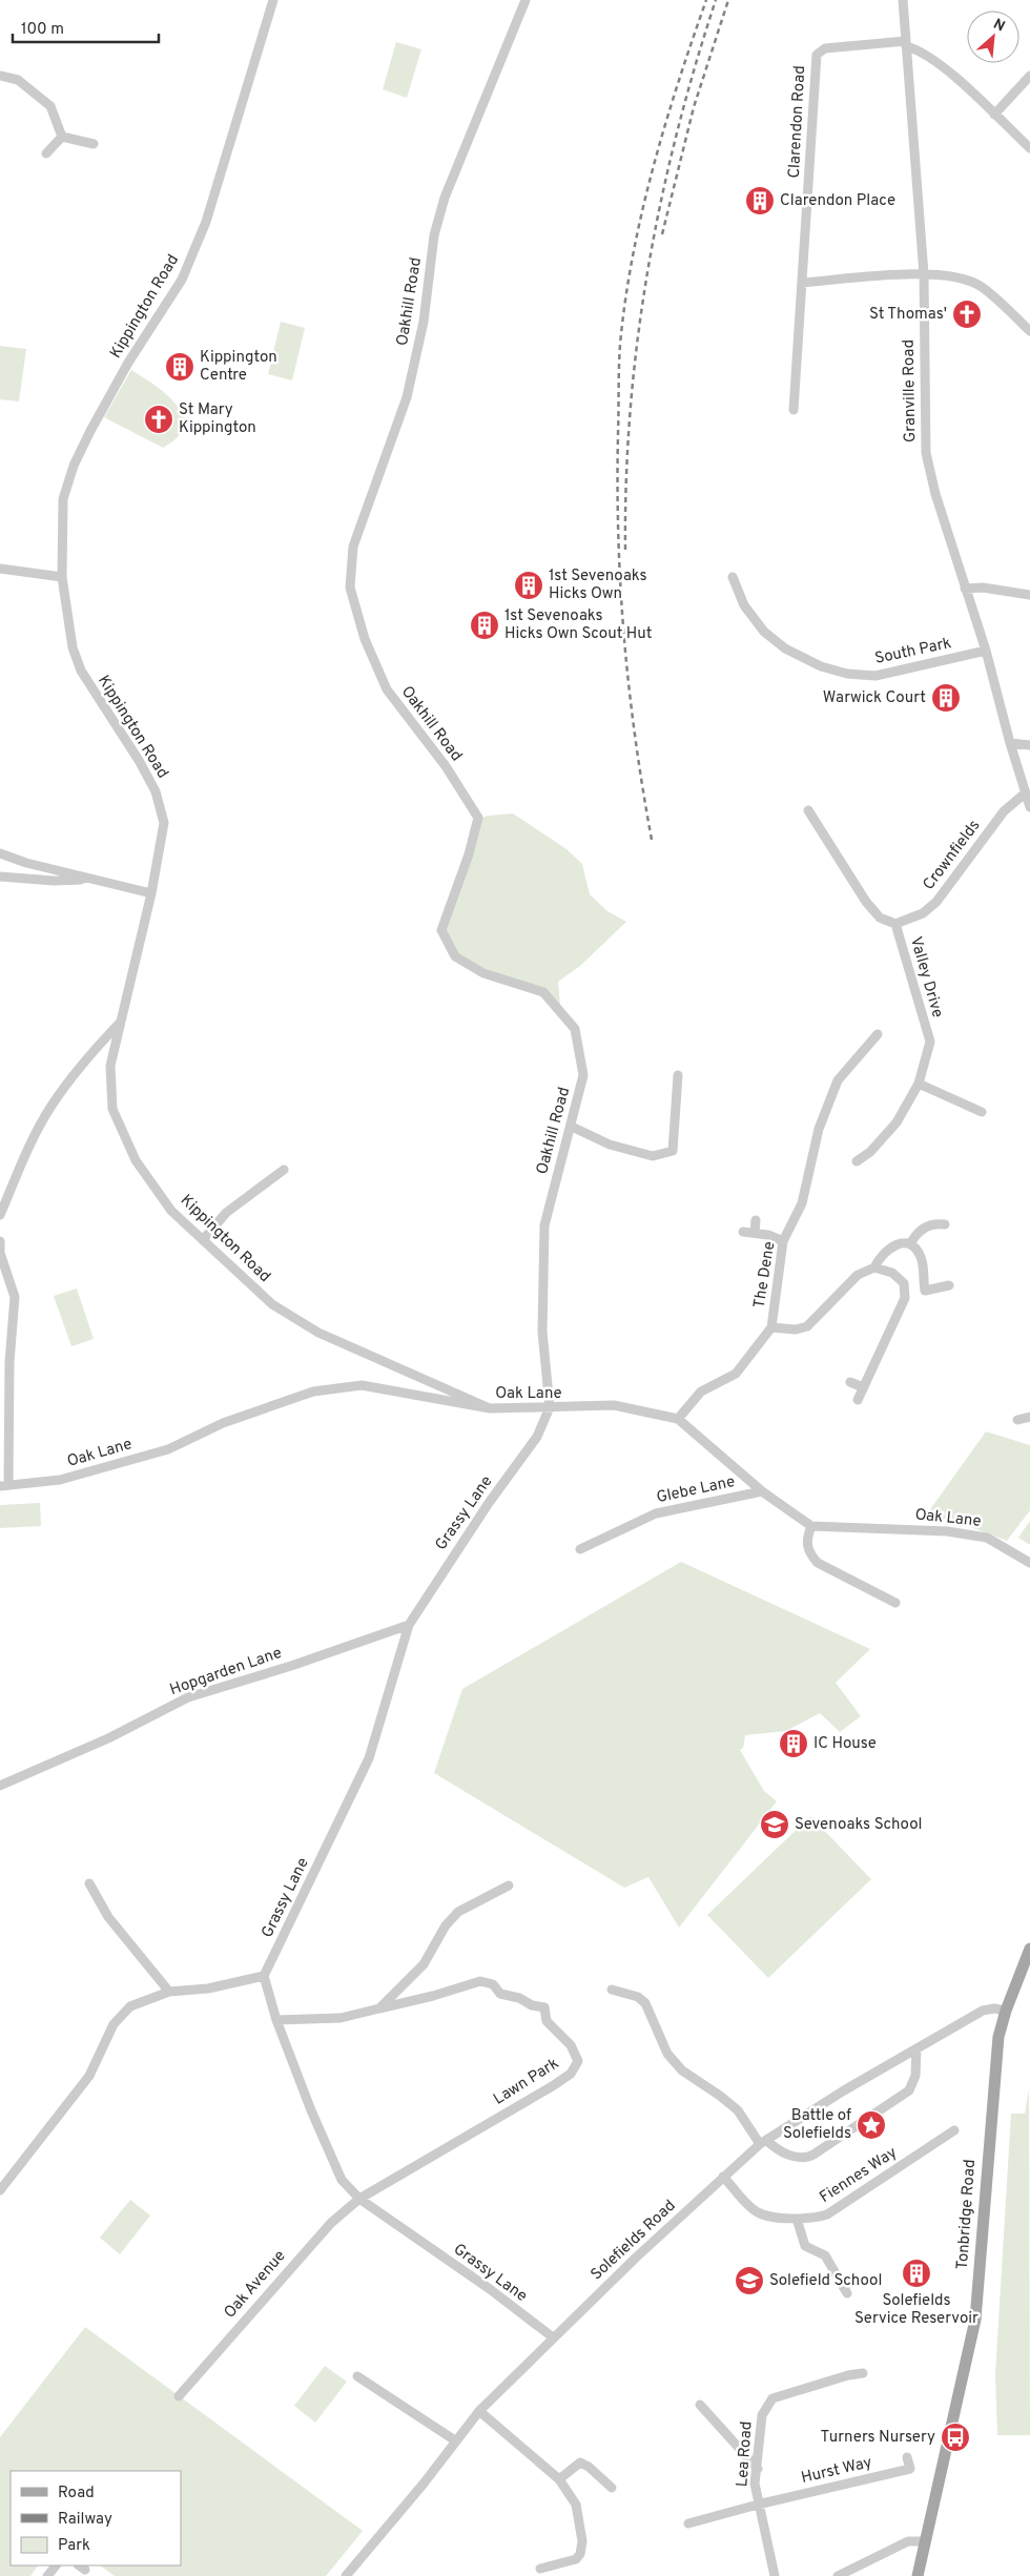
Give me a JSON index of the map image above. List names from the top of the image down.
{
  "streets": {
    "main road": ["Tonbridge Road"],
    "street": [
      "Clarendon Road",
      "Oakhill Road",
      "Kippington Road",
      "Granville Road",
      "South Park",
      "Crownfields",
      "Valley Drive",
      "The Dene",
      "Oak Lane",
      "Glebe Lane",
      "Grassy Lane",
      "Hopgarden Lane",
      "Lawn Park",
      "Fiennes Way",
      "Solefields Road",
      "Oak Avenue",
      "Lea Road",
      "Hurst Way"
    ]
  },
  "crossings": [
    ["Clarendon Road", "Granville Road"],
    ["Oakhill Road", "Oak Lane"],
    ["Oakhill Road", "Grassy Lane"],
    ["Kippington Road", "Oak Lane"],
    ["Crownfields", "Valley Drive"],
    ["The Dene", "Oak Lane"],
    ["Oak Lane", "Glebe Lane"],
    ["Oak Lane", "Grassy Lane"],
    ["Grassy Lane", "Hopgarden Lane"],
    ["Grassy Lane", "Lawn Park"],
    ["Grassy Lane", "Solefields Road"],
    ["Grassy Lane", "Oak Avenue"],
    ["Lawn Park", "Oak Avenue"],
    ["Fiennes Way", "Solefields Road"],
    ["Tonbridge Road", "Solefields Road"],
    ["Lea Road", "Hurst Way"]
  ],
  "places": {
    "building": [
      "Clarendon Place",
      "Kippington Centre",
      "1st Sevenoaks Hicks Own",
      "1st Sevenoaks Hicks Own Scout Hut",
      "Warwick Court",
      "IC House",
      "Solefields Service Reservoir"
    ],
    "church": ["St Thomas'", "St Mary Kippington"],
    "school or university": ["Sevenoaks School", "Solefield School"],
    "place": ["Battle of Solefields"],
    "bus stop": ["Turners Nursery"]
  },
  "legend": ["Road", "Railway", "Park"],
  "scale_bar": "100 m",
  "north": "top right"
}
